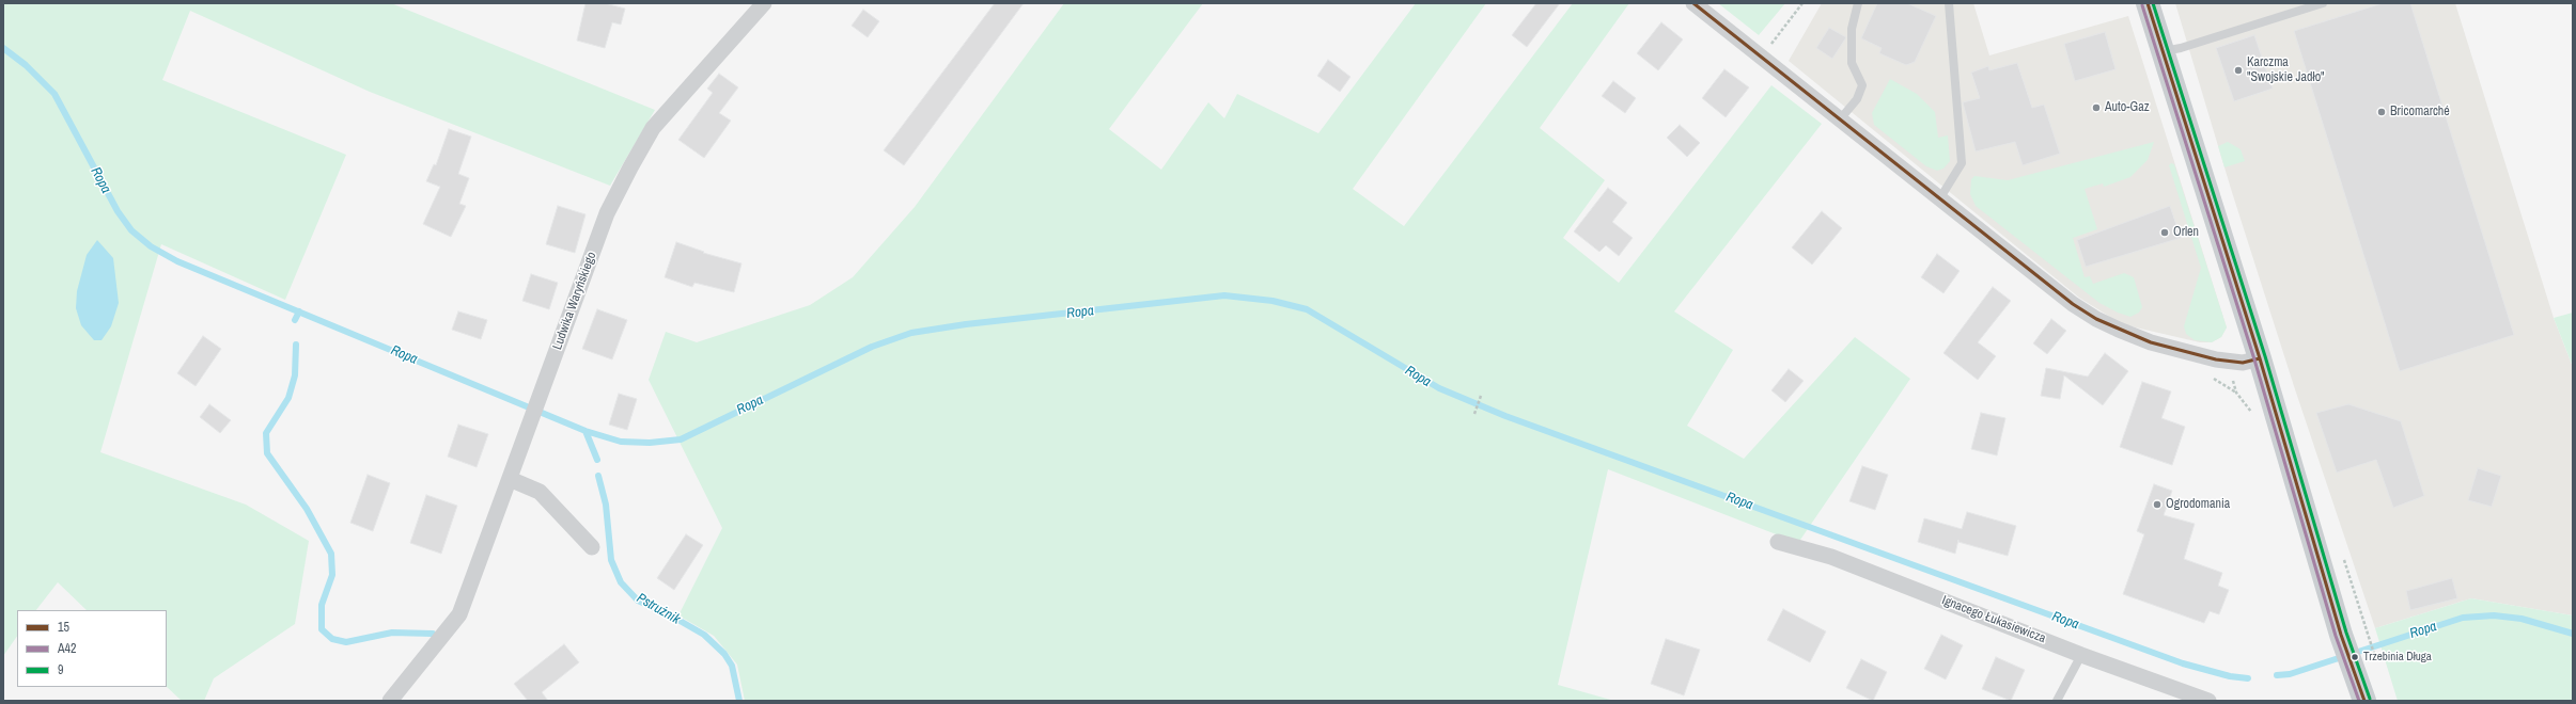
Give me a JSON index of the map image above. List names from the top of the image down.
{
  "streets": {
    "street": ["Ludwika Waryńskiego", "Ignacego Łukasiewicza"]
  },
  "water": ["Ropa", "Pstrużnik"],
  "places": [
    "Karczma \"Swojskie Jadło\"",
    "Auto-Gaz",
    "Bricomarché",
    "Orlen",
    "Ogrodomania",
    "Trzebinia Długa"
  ],
  "lines": ["transit line 15", "transit line 9", "transit line A42"],
  "legend": ["15", "A42", "9"]
}
